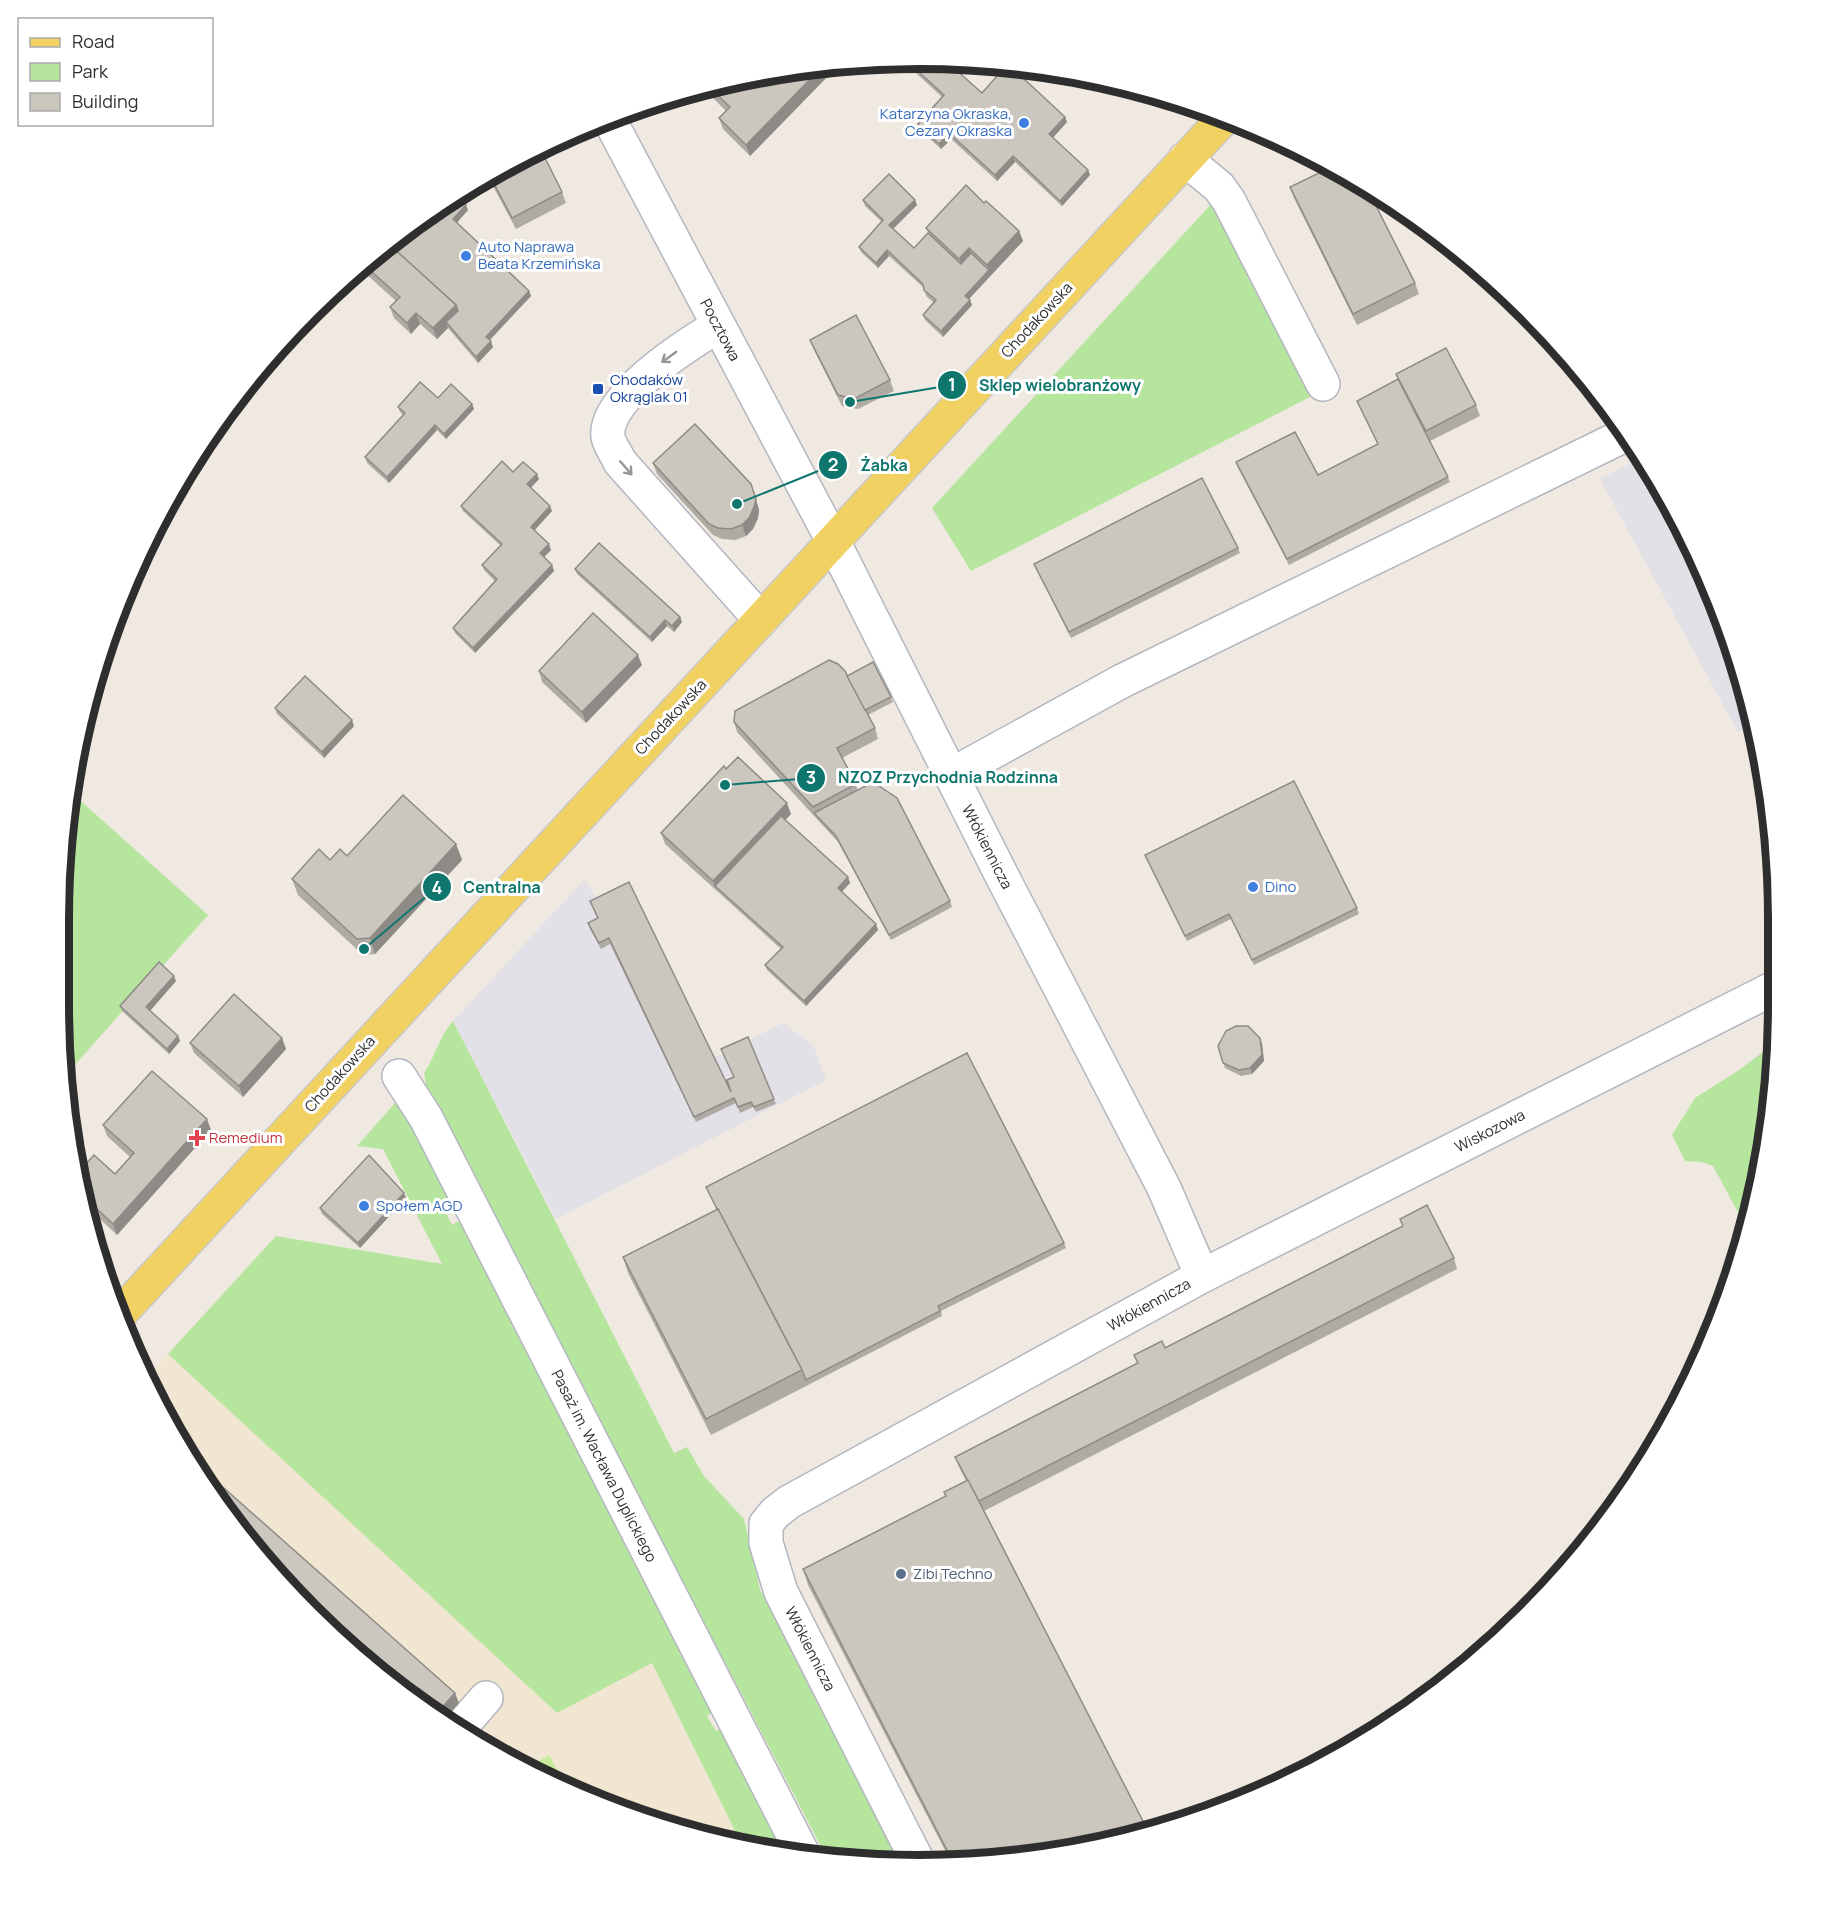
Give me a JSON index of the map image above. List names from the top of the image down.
{
  "streets": {
    "main road": ["Chodakowska"],
    "street": [
      "Pocztowa",
      "Włókiennicza",
      "Wiskozowa",
      "Pasaż im. Wacława Duplickiego"
    ]
  },
  "crossings": [
    ["Chodakowska", "Pocztowa"],
    ["Chodakowska", "Włókiennicza"],
    ["Pocztowa", "Włókiennicza"],
    ["Włókiennicza", "Wiskozowa"]
  ],
  "places": {
    "other": [
      "Katarzyna Okraska, Cezary Okraska",
      "Auto Naprawa Beata Krzemińska",
      "Sklep wielobranżowy",
      "Żabka",
      "NZOZ Przychodnia Rodzinna",
      "Dino",
      "Centralna",
      "Społem AGD",
      "Zibi Techno"
    ],
    "transit": ["Chodaków Okrąglak 01"],
    "health": ["Remedium"]
  },
  "legend": ["Road", "Park", "Building"]
}
